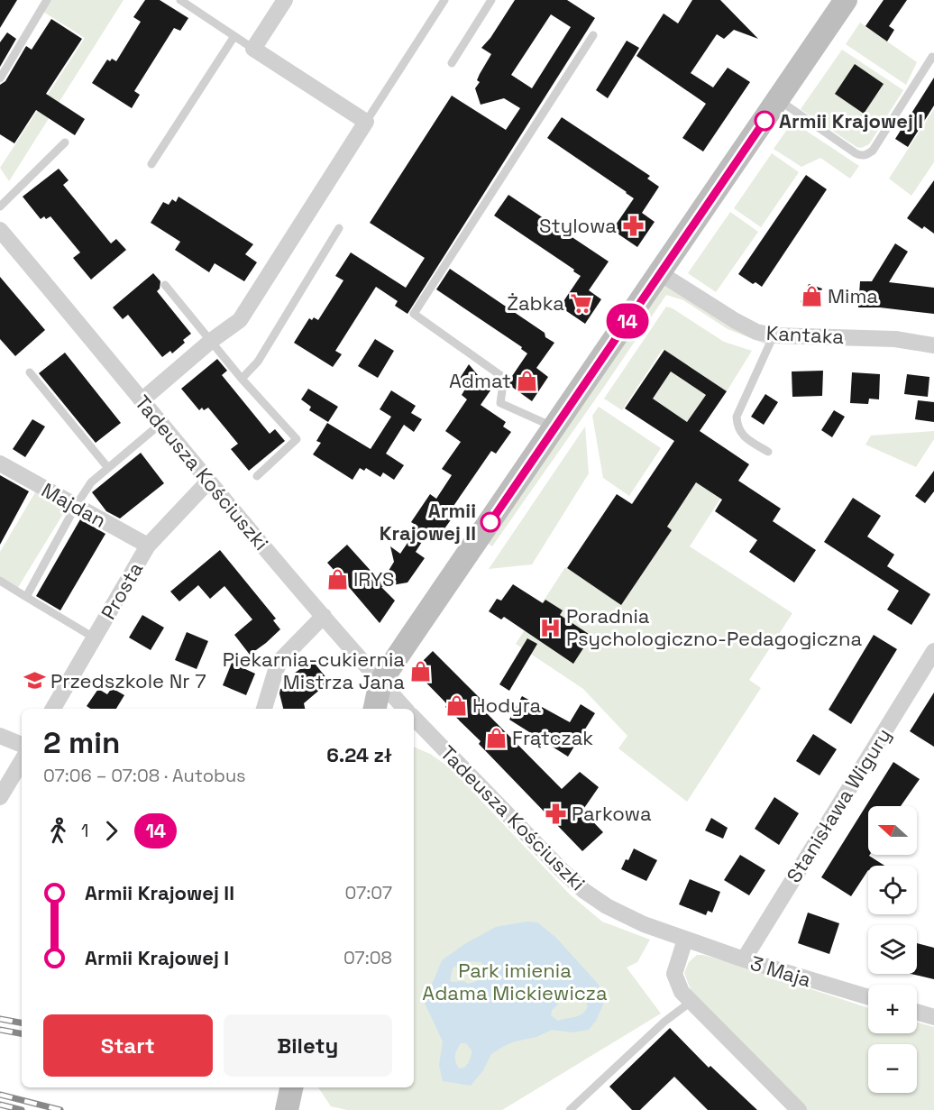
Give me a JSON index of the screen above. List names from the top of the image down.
{
  "streets": {
    "street": [
      "Kantaka",
      "Tadeusza Kościuszki",
      "Majdan",
      "Prosta",
      "Stanisława Wigury",
      "3 Maja"
    ]
  },
  "crossings": [
    ["Tadeusza Kościuszki", "Prosta"],
    ["Tadeusza Kościuszki", "3 Maja"],
    ["Majdan", "Prosta"],
    ["Stanisława Wigury", "3 Maja"]
  ],
  "parks": ["Park imienia Adama Mickiewicza"],
  "places": {
    "other": ["Armii Krajowej I", "Armii Krajowej II"],
    "pharmacy": ["Stylowa", "Parkowa"],
    "shop": [
      "Mima",
      "Admat",
      "IRYS",
      "Piekarnia-cukiernia Mistrza Jana",
      "Hodyra",
      "Frątczak"
    ],
    "supermarket": ["Żabka"],
    "hospital": ["Poradnia Psychologiczno-Pedagogiczna"],
    "school or university": ["Przedszkole Nr 7"]
  },
  "lines": ["bus line 14"],
  "north": "left",
  "page": {
    "on_map": "14",
    "heading": ["2 min", "07:06 – 07:08 · Autobus", "6.24 zł"],
    "legs": ["1", "14"],
    "map_buttons": ["+", "−"],
    "list": [
      {
        "name": "Armii Krajowej II",
        "value": "07:07"
      },
      {
        "name": "Armii Krajowej I",
        "value": "07:08"
      }
    ],
    "buttons": ["Start", "Bilety"]
  }
}
